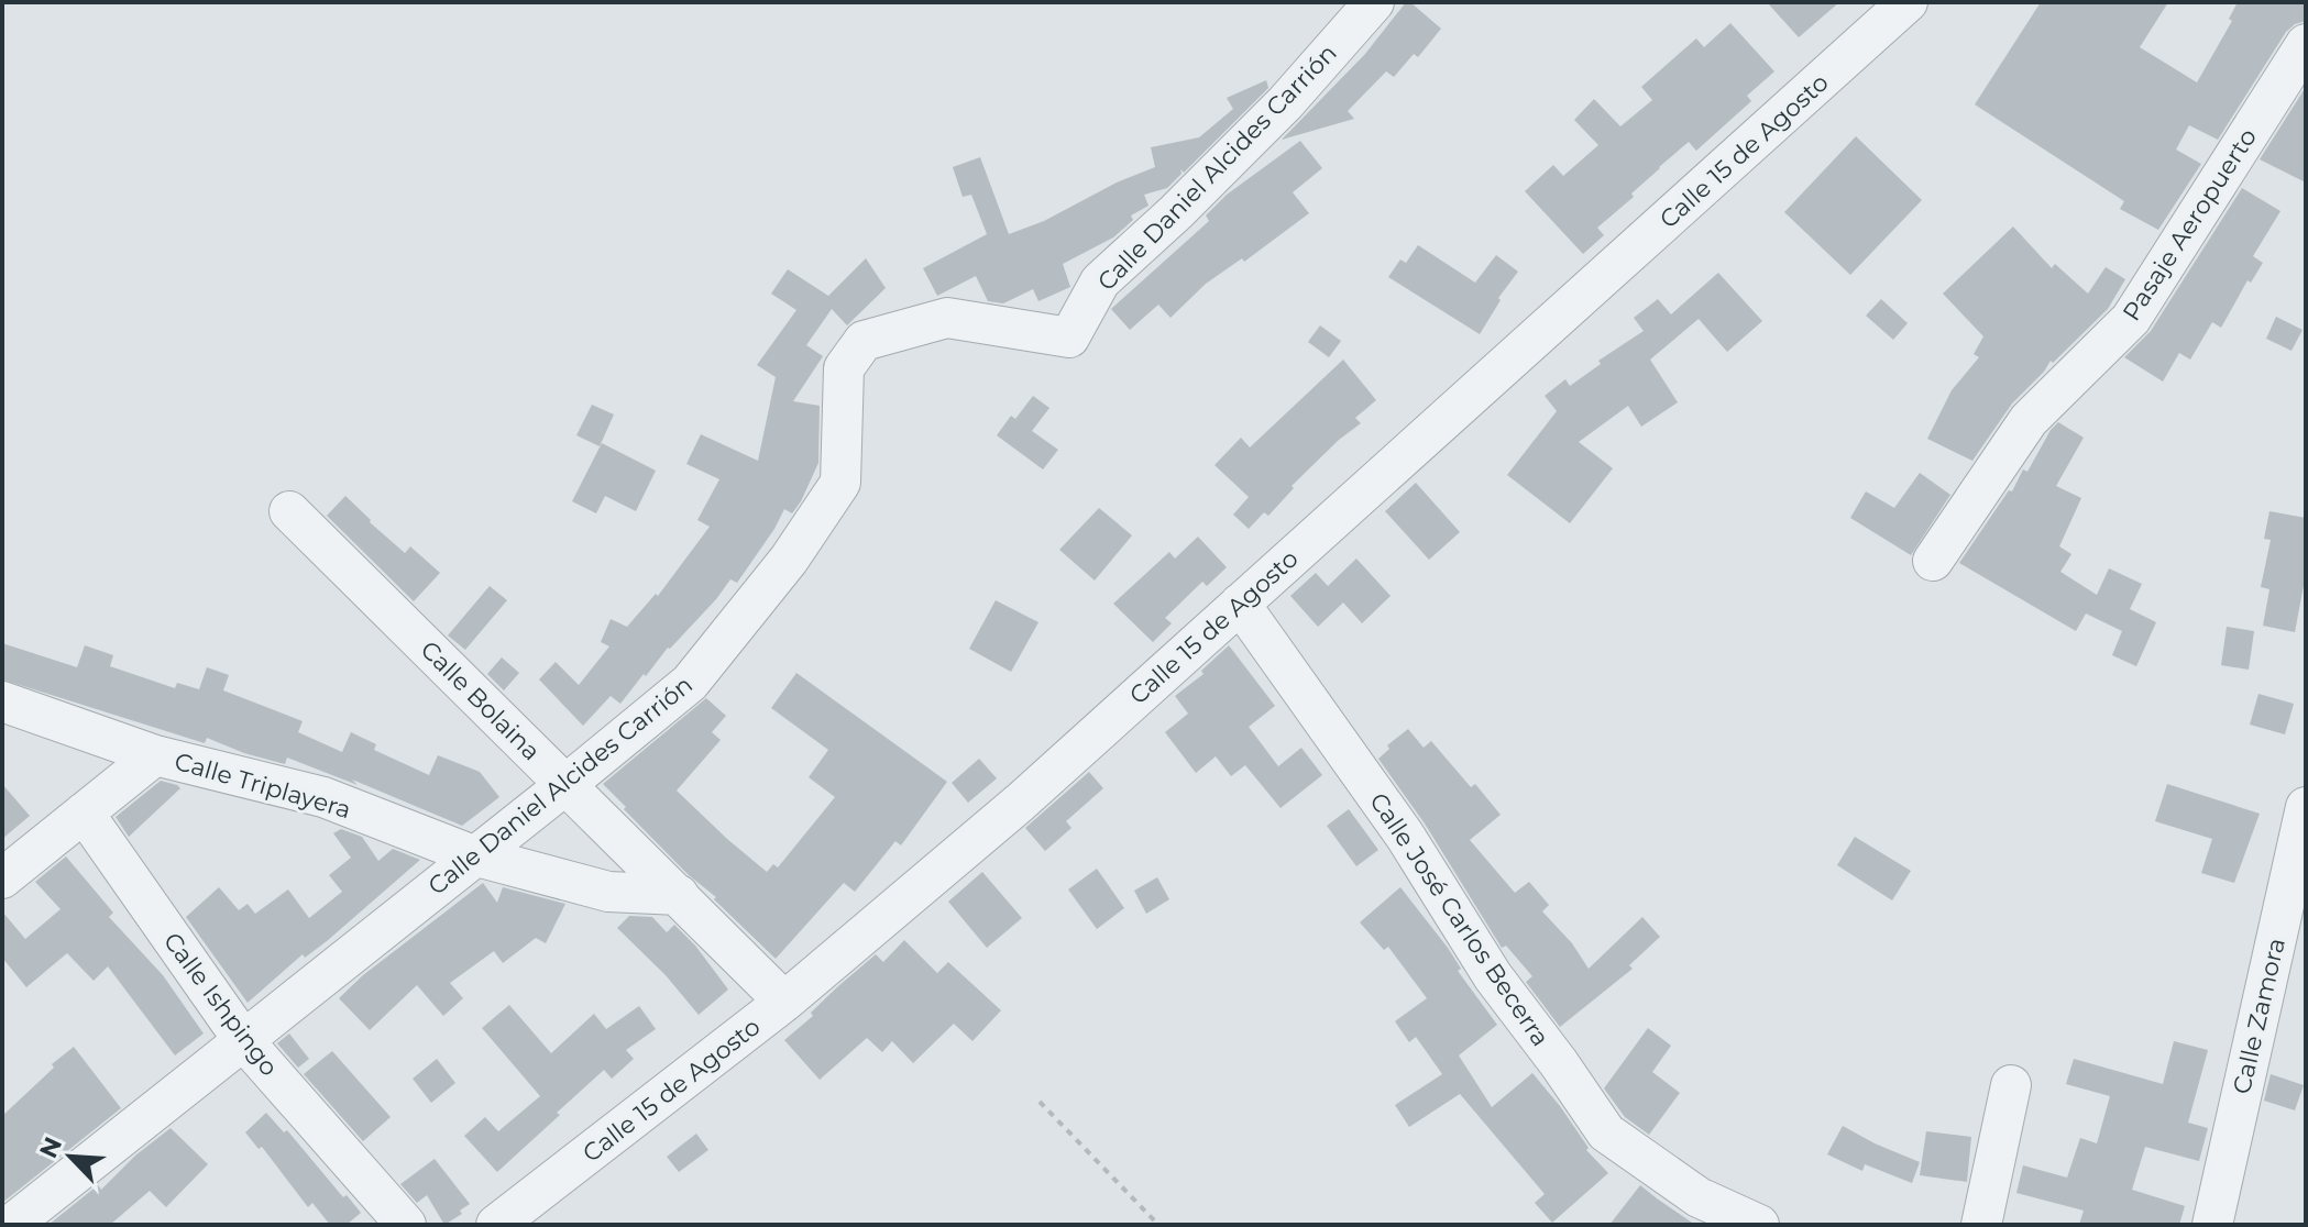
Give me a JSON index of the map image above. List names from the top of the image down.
{
  "streets": {
    "street": [
      "Calle 15 de Agosto",
      "Calle Daniel Alcides Carrión",
      "Pasaje Aeropuerto",
      "Calle Bolaina",
      "Calle Triplayera",
      "Calle José Carlos Becerra",
      "Calle Ishpingo",
      "Calle Zamora"
    ]
  },
  "crossings": [
    ["Calle 15 de Agosto", "Calle Bolaina"],
    ["Calle 15 de Agosto", "Calle José Carlos Becerra"],
    ["Calle Daniel Alcides Carrión", "Calle Bolaina"],
    ["Calle Daniel Alcides Carrión", "Calle Triplayera"],
    ["Calle Daniel Alcides Carrión", "Calle Ishpingo"],
    ["Calle Bolaina", "Calle Triplayera"]
  ],
  "north": "top left"
}
